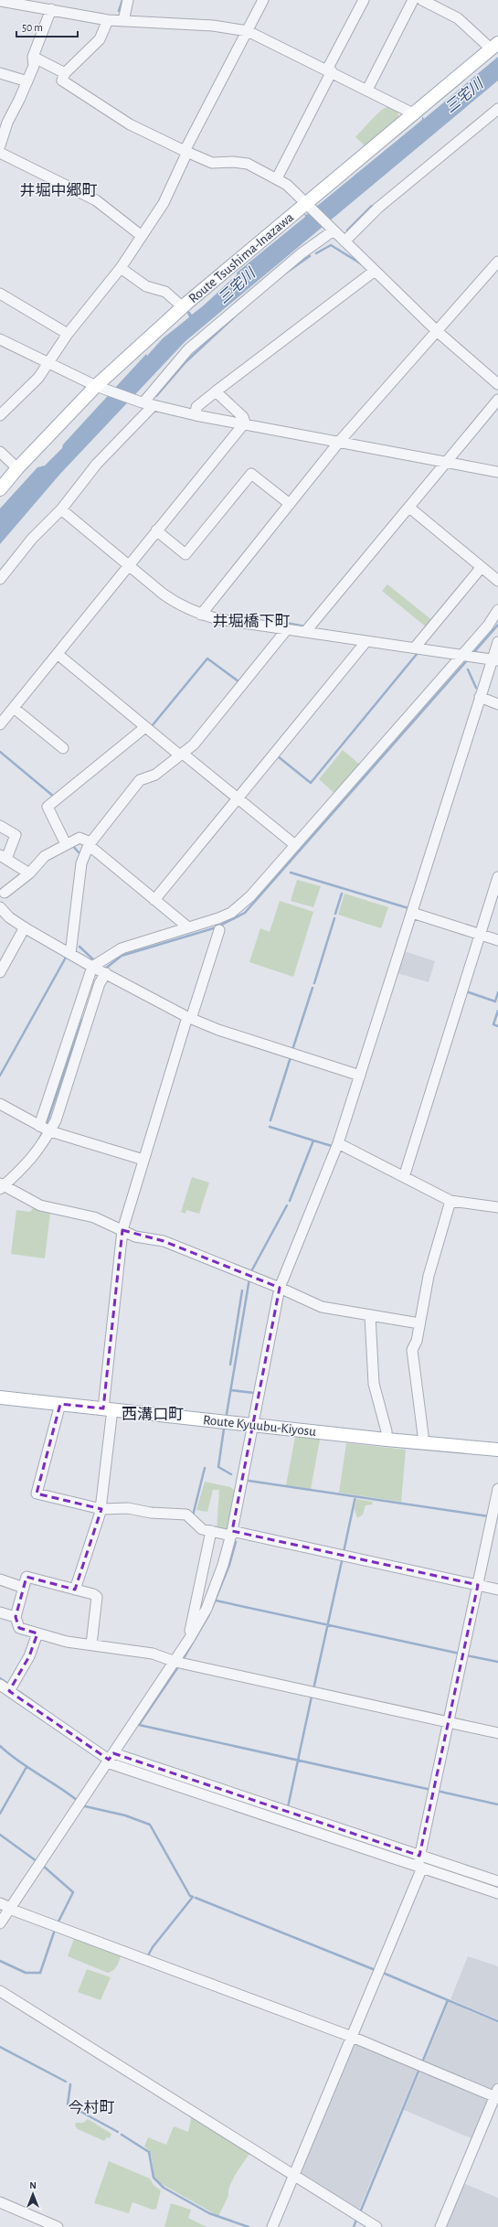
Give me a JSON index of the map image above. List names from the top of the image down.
{
  "streets": {
    "main road": ["Route Tsushima-Inazawa", "Route Kyuubu-Kiyosu"]
  },
  "districts": [
    "井堀中郷町",
    "井堀橋下町",
    "西溝口町",
    "今村町"
  ],
  "water": ["三宅川"],
  "scale_bar": "50 m",
  "north": "top"
}
